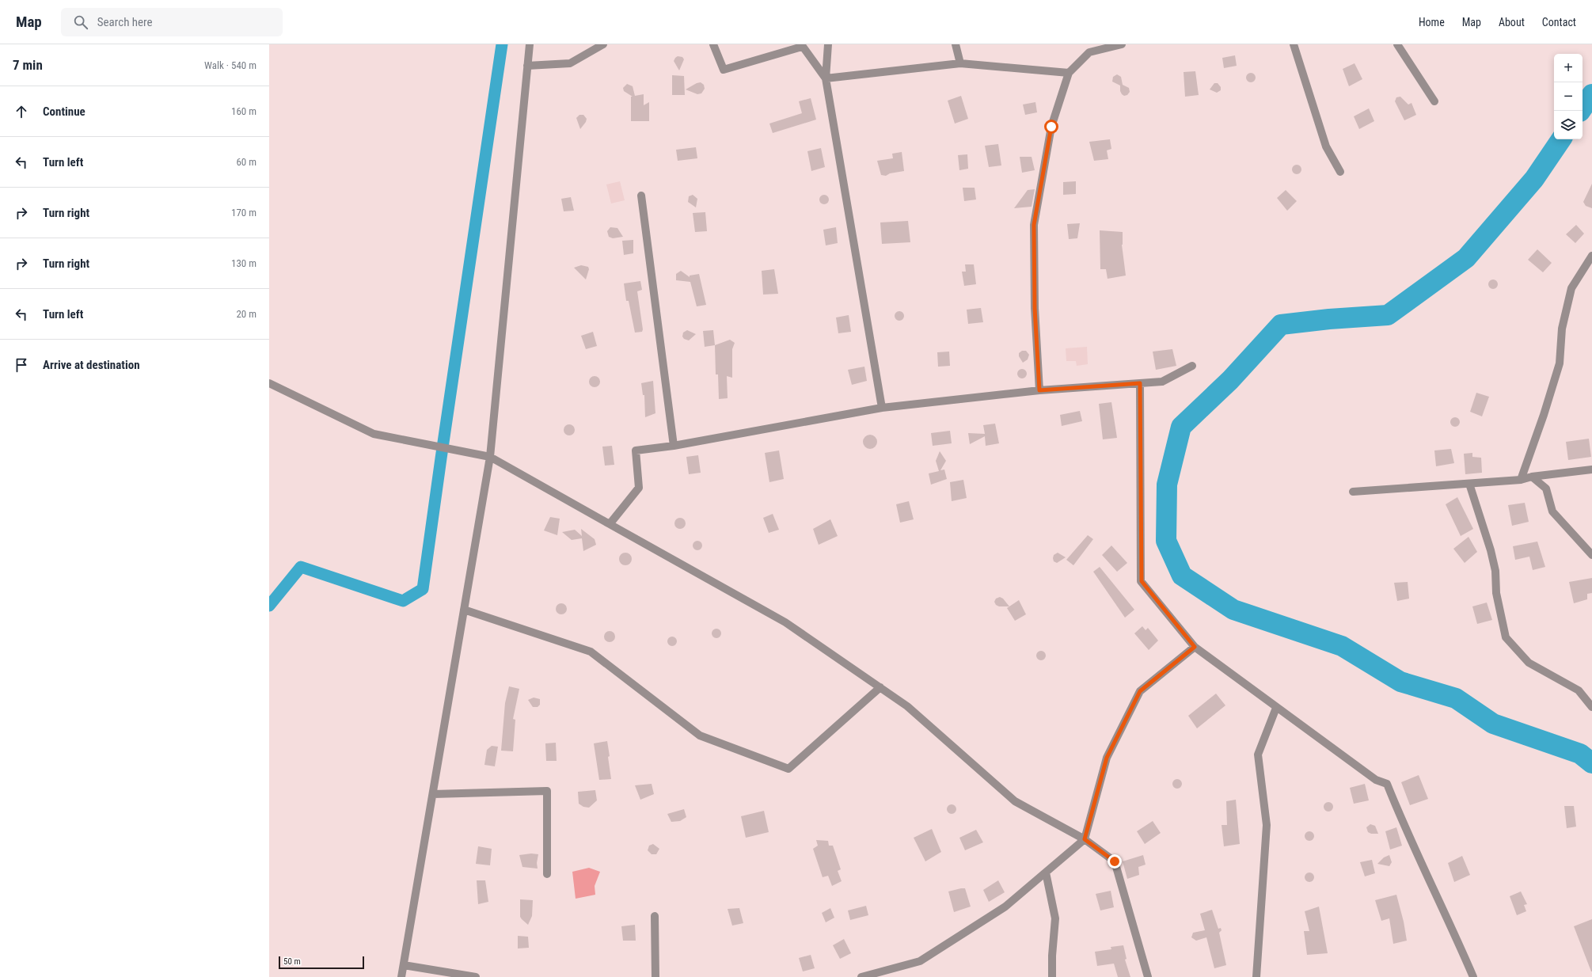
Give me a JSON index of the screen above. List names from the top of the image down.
{
  "scale_bar": "50 m",
  "page": {
    "header": "Map",
    "search": "Search here",
    "nav": [
      "Home",
      "Map",
      "About",
      "Contact"
    ],
    "heading": ["7 min", "Walk · 540 m"],
    "map_buttons": ["+", "−"],
    "list": [
      ["Continue", "160 m"],
      ["Turn left", "60 m"],
      ["Turn right", "170 m"],
      ["Turn right", "130 m"],
      ["Turn left", "20 m"],
      "Arrive at destination"
    ],
    "scale": "50 m"
  }
}
